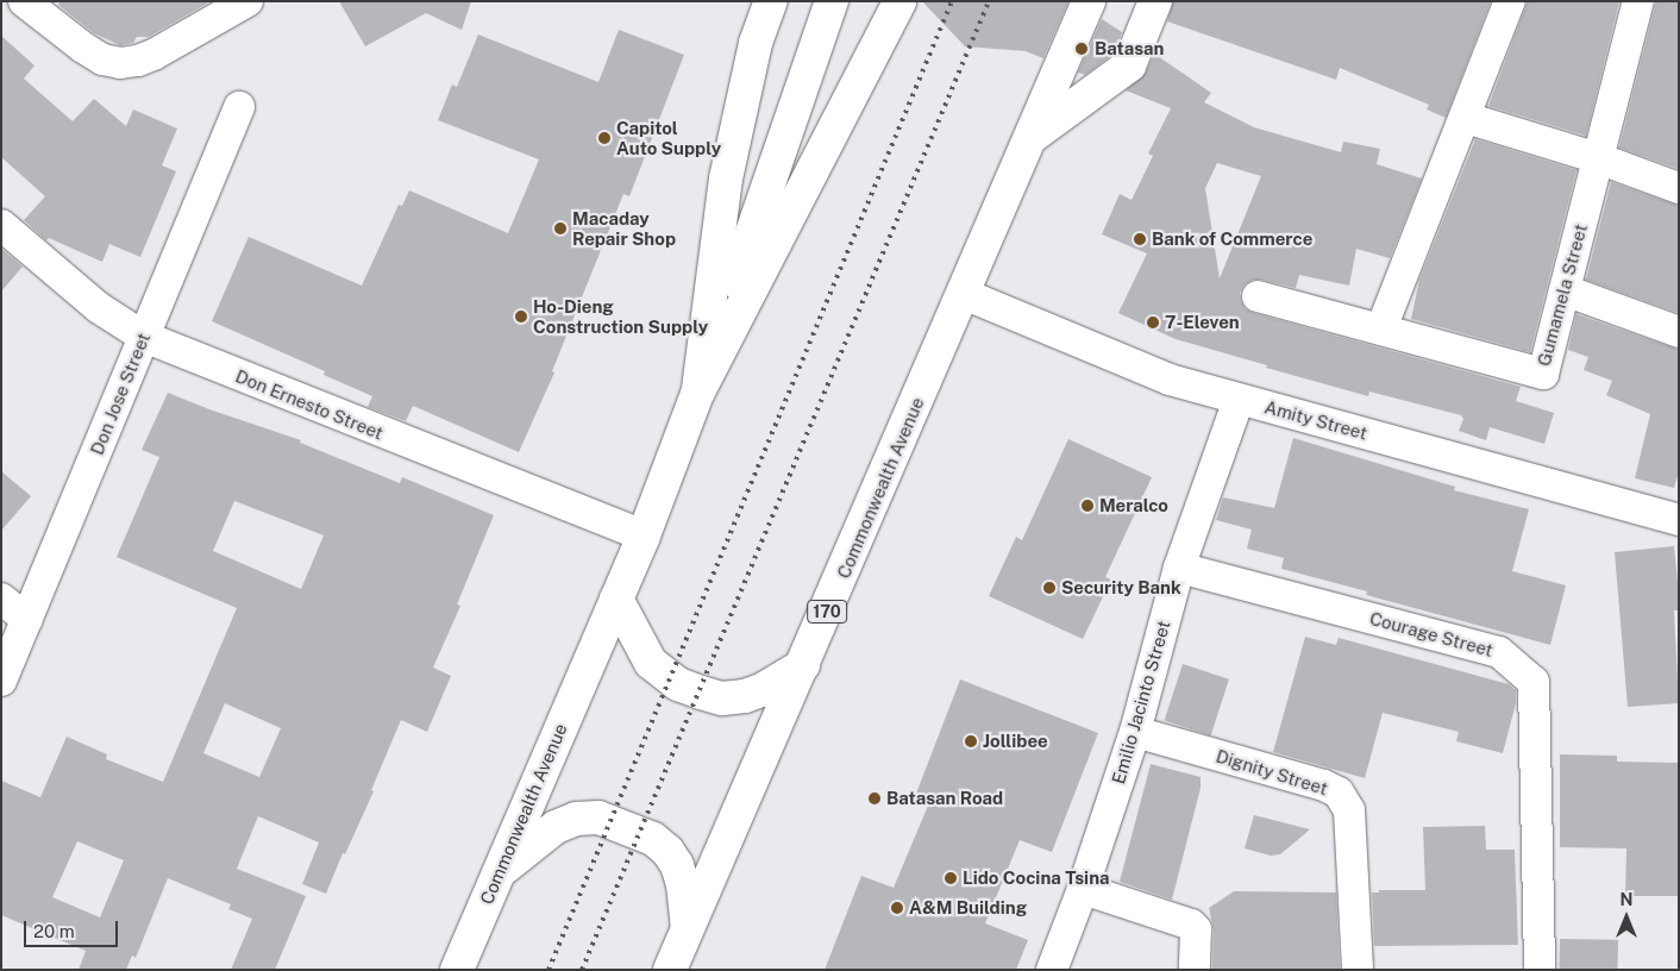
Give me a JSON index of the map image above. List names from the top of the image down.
{
  "streets": {
    "main road": ["Commonwealth Avenue", "170"],
    "street": [
      "Gumamela Street",
      "Don Jose Street",
      "Don Ernesto Street",
      "Amity Street",
      "Courage Street",
      "Emilio Jacinto Street",
      "Dignity Street"
    ]
  },
  "crossings": [
    ["Don Jose Street", "Don Ernesto Street"],
    ["Don Ernesto Street", "Commonwealth Avenue"],
    ["Amity Street", "Commonwealth Avenue"],
    ["Amity Street", "Emilio Jacinto Street"],
    ["Courage Street", "Emilio Jacinto Street"],
    ["Emilio Jacinto Street", "Dignity Street"]
  ],
  "places": [
    "Batasan",
    "Capitol Auto Supply",
    "Macaday Repair Shop",
    "Bank of Commerce",
    "Ho-Dieng Construction Supply",
    "7-Eleven",
    "Meralco",
    "Security Bank",
    "Jollibee",
    "Batasan Road",
    "Lido Cocina Tsina",
    "A&M Building"
  ],
  "scale_bar": "20 m",
  "north": "top"
}
